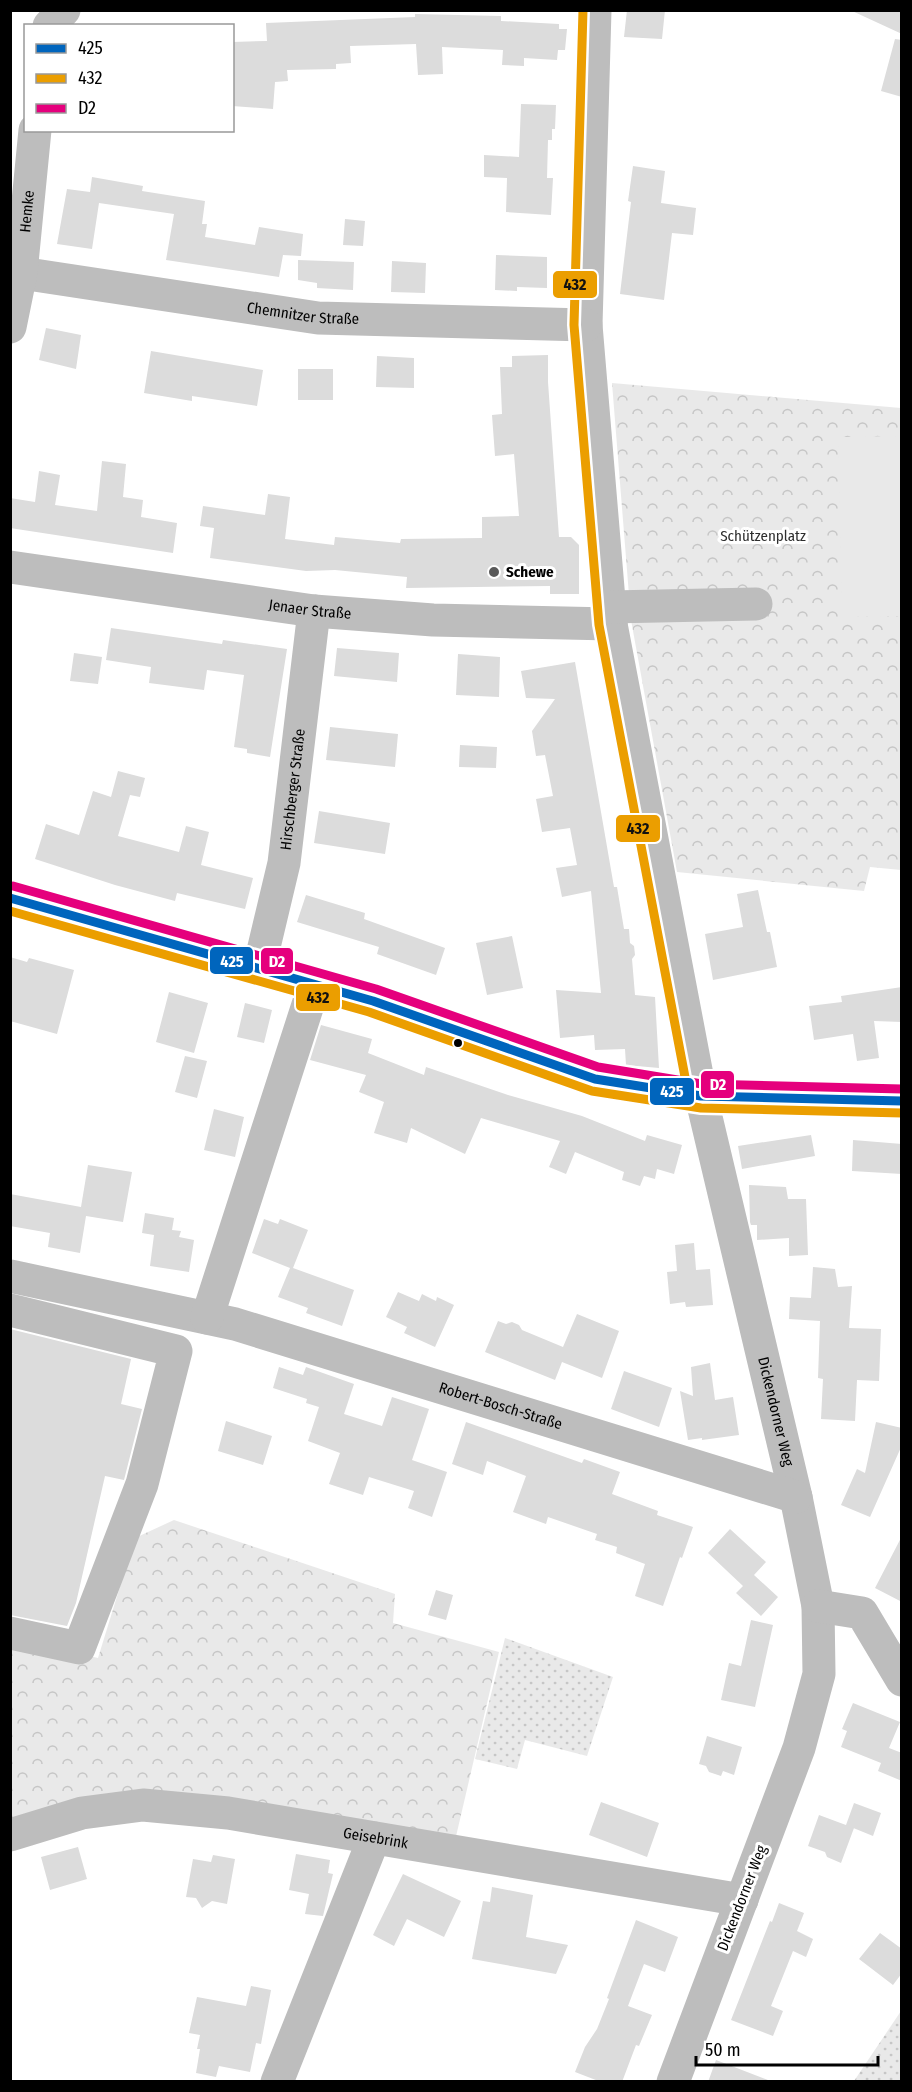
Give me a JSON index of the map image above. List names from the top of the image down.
{
  "streets": {
    "street": [
      "Hemke",
      "Chemnitzer Straße",
      "Jenaer Straße",
      "Hirschberger Straße",
      "Robert-Bosch-Straße",
      "Dickendorner Weg",
      "Geisebrink"
    ]
  },
  "crossings": [
    ["Hemke", "Chemnitzer Straße"],
    ["Chemnitzer Straße", "Dickendorner Weg"],
    ["Jenaer Straße", "Hirschberger Straße"],
    ["Jenaer Straße", "Dickendorner Weg"],
    ["Robert-Bosch-Straße", "Dickendorner Weg"],
    ["Dickendorner Weg", "Geisebrink"]
  ],
  "parks": ["Schützenplatz"],
  "places": ["Schewe"],
  "lines": ["transit line 432", "transit line D2", "transit line 425"],
  "legend": ["425", "432", "D2"],
  "scale_bar": "50 m"
}
